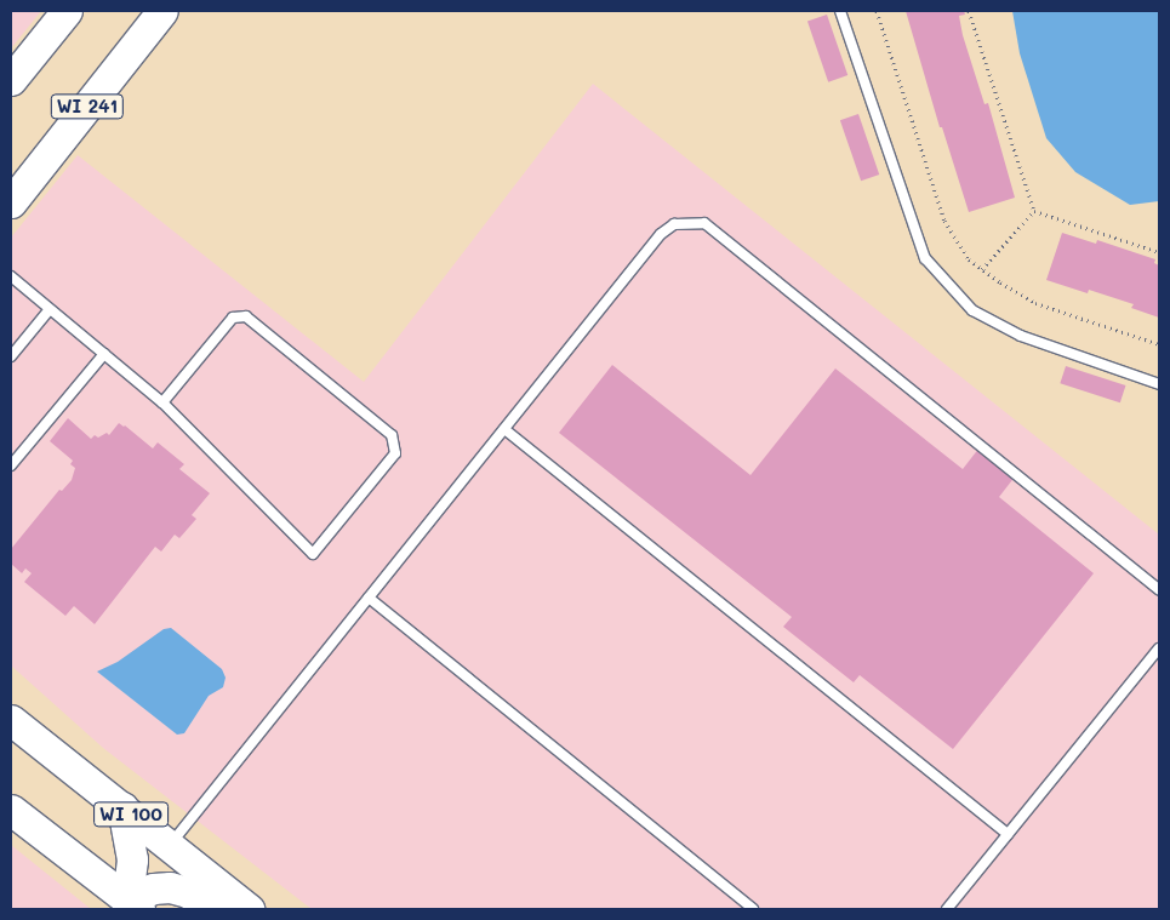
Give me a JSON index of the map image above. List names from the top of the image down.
{
  "streets": {
    "main road": ["WI 241", "WI 100"]
  }
}
